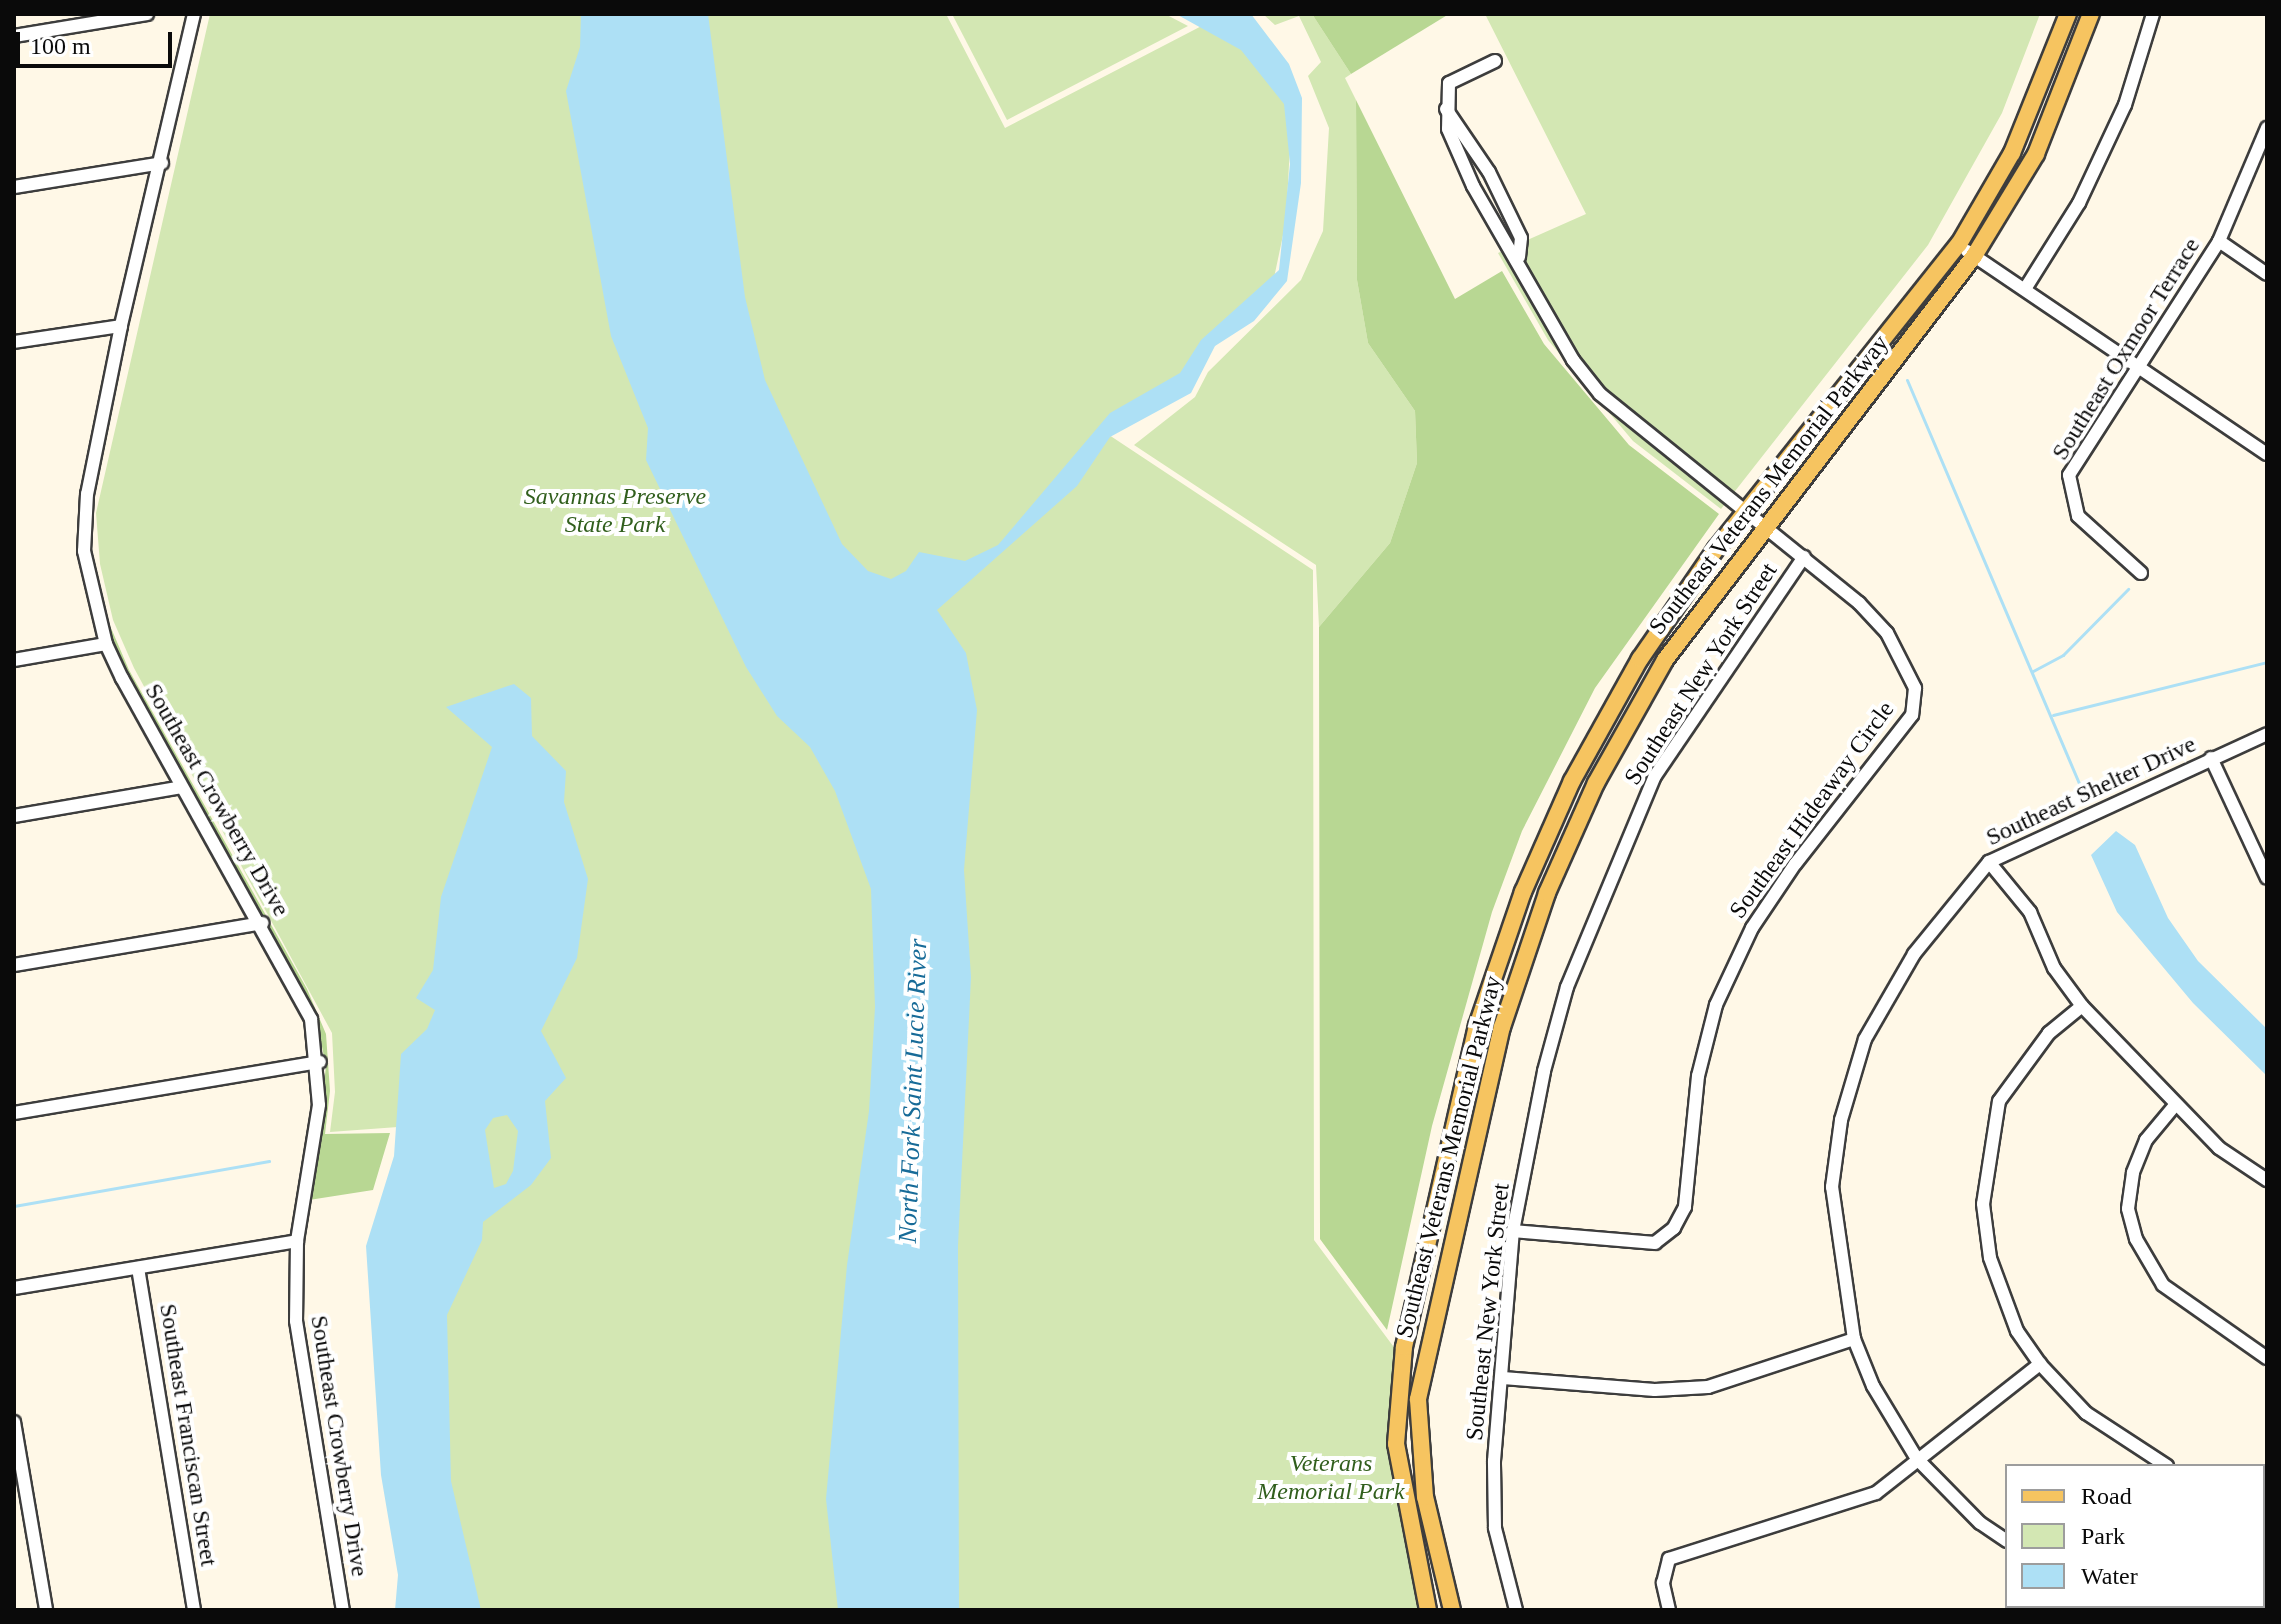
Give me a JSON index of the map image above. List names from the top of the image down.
{
  "streets": {
    "main road": ["Southeast Veterans Memorial Parkway"],
    "street": [
      "Southeast Oxmoor Terrace",
      "Southeast New York Street",
      "Southeast Shelter Drive",
      "Southeast Crowberry Drive",
      "Southeast Hideaway Circle",
      "Southeast Franciscan Street"
    ]
  },
  "crossings": [
    ["Southeast Veterans Memorial Parkway", "Southeast Hideaway Circle"],
    ["Southeast New York Street", "Southeast Hideaway Circle"]
  ],
  "water": ["North Fork Saint Lucie River"],
  "parks": ["Savannas Preserve State Park", "Veterans Memorial Park"],
  "legend": ["Road", "Park", "Water"],
  "scale_bar": "100 m"
}
